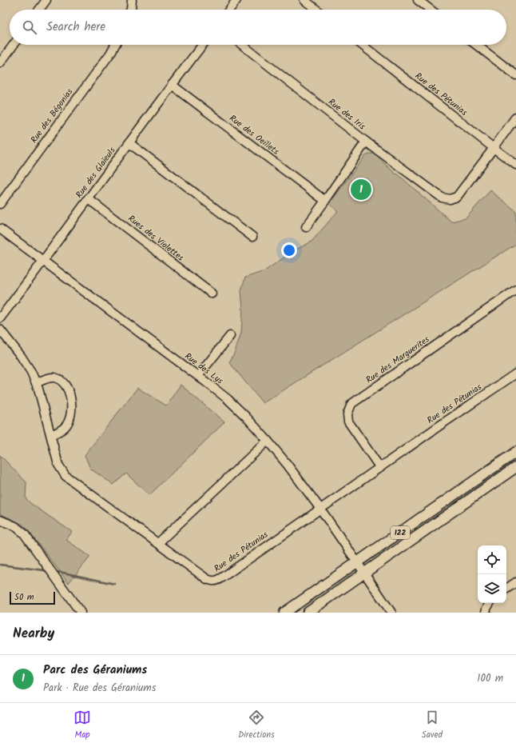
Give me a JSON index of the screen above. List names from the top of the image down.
{
  "streets": {
    "main road": ["122"],
    "street": [
      "Rue des Pétunias",
      "Rue des Iris",
      "Rue des Bégonias",
      "Rue des Oeillets",
      "Rue des Glaïeuls",
      "Rues des Violettes",
      "Rue des Marguerites",
      "Rue des Lys"
    ]
  },
  "crossings": [
    ["Rue des Pétunias", "Rue des Iris"],
    ["Rue des Pétunias", "Rue des Marguerites"],
    ["Rue des Pétunias", "Rue des Lys"],
    ["Rue des Oeillets", "Rue des Glaïeuls"],
    ["Rue des Glaïeuls", "Rues des Violettes"],
    ["Rue des Glaïeuls", "Rue des Lys"],
    ["Rue des Lys", "122"]
  ],
  "scale_bar": "50 m",
  "page": {
    "search": "Search here",
    "pins": "1",
    "scale": "50 m",
    "heading": "Nearby",
    "list": [
      {
        "mark": "1",
        "name": "Parc des Géraniums",
        "note": "Park · Rue des Géraniums",
        "value": "100 m"
      }
    ],
    "nav": ["Map", "Directions", "Saved"]
  }
}
